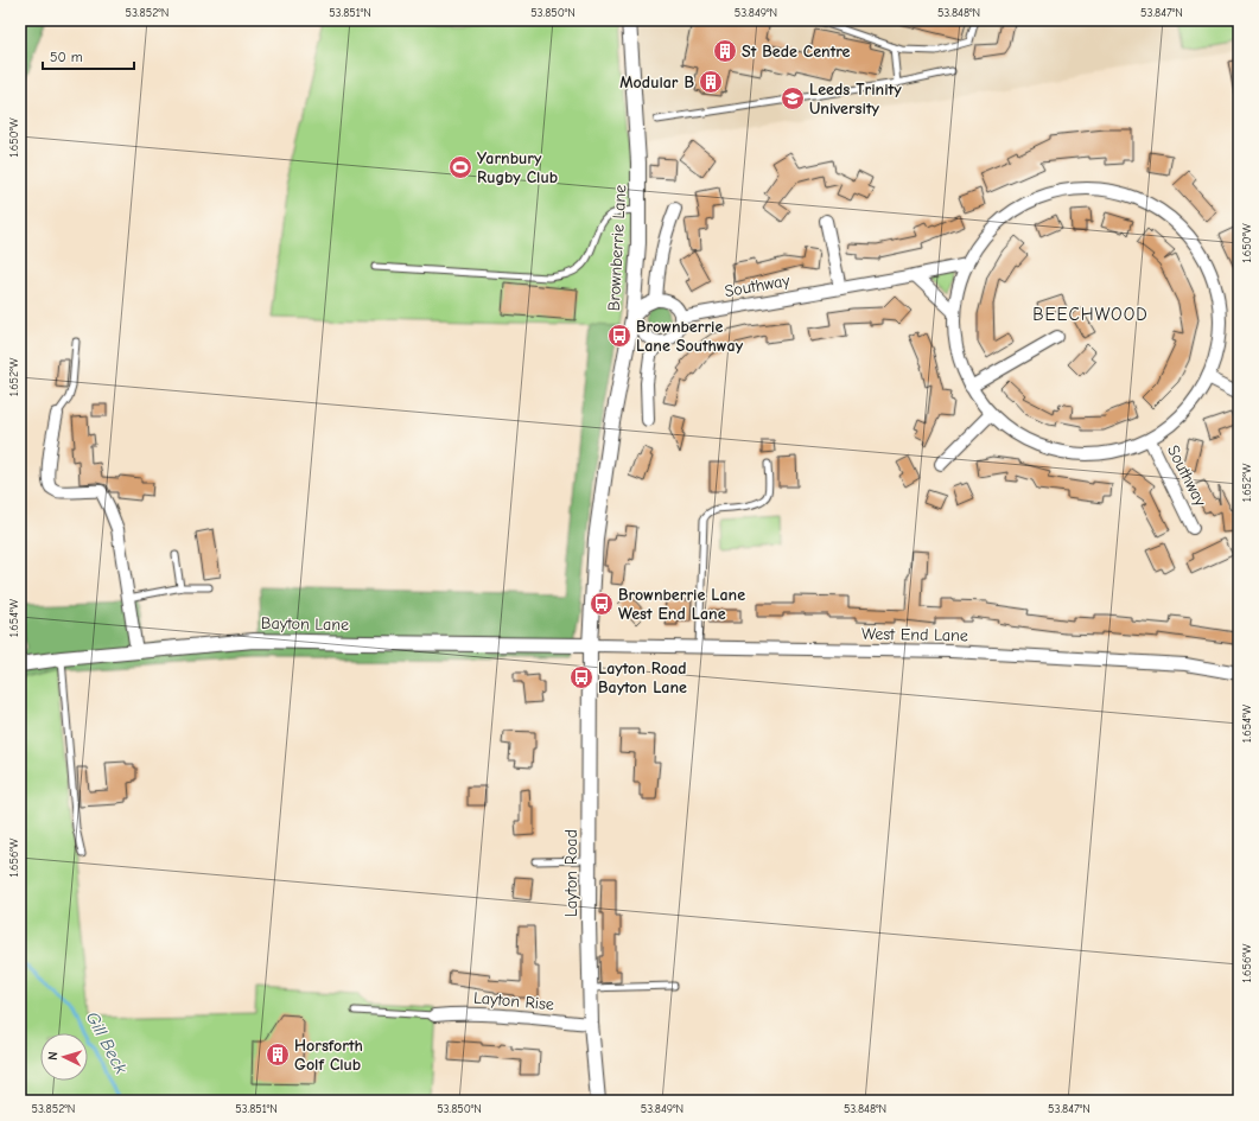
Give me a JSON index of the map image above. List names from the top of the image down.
{
  "streets": {
    "street": [
      "Brownberrie Lane",
      "Southway",
      "Bayton Lane",
      "West End Lane",
      "Layton Road",
      "Layton Rise"
    ]
  },
  "crossings": [
    ["Brownberrie Lane", "Southway"],
    ["Brownberrie Lane", "Bayton Lane"],
    ["Brownberrie Lane", "West End Lane"],
    ["Brownberrie Lane", "Layton Road"],
    ["Bayton Lane", "West End Lane"],
    ["Bayton Lane", "Layton Road"],
    ["West End Lane", "Layton Road"],
    ["Layton Road", "Layton Rise"]
  ],
  "districts": ["BEECHWOOD"],
  "water": ["Gill Beck"],
  "places": {
    "building": ["St Bede Centre", "Modular B", "Horsforth Golf Club"],
    "school or university": ["Leeds Trinity University"],
    "sports": ["Yarnbury Rugby Club"],
    "bus stop": ["Brownberrie Lane Southway", "Brownberrie Lane West End Lane", "Layton Road Bayton Lane"]
  },
  "scale_bar": "50 m",
  "north": "left",
  "coordinates": [
    "53.852°N",
    "53.851°N",
    "53.850°N",
    "53.849°N",
    "53.848°N",
    "53.847°N",
    "1.650°W",
    "1.652°W",
    "1.654°W",
    "1.656°W"
  ]
}
